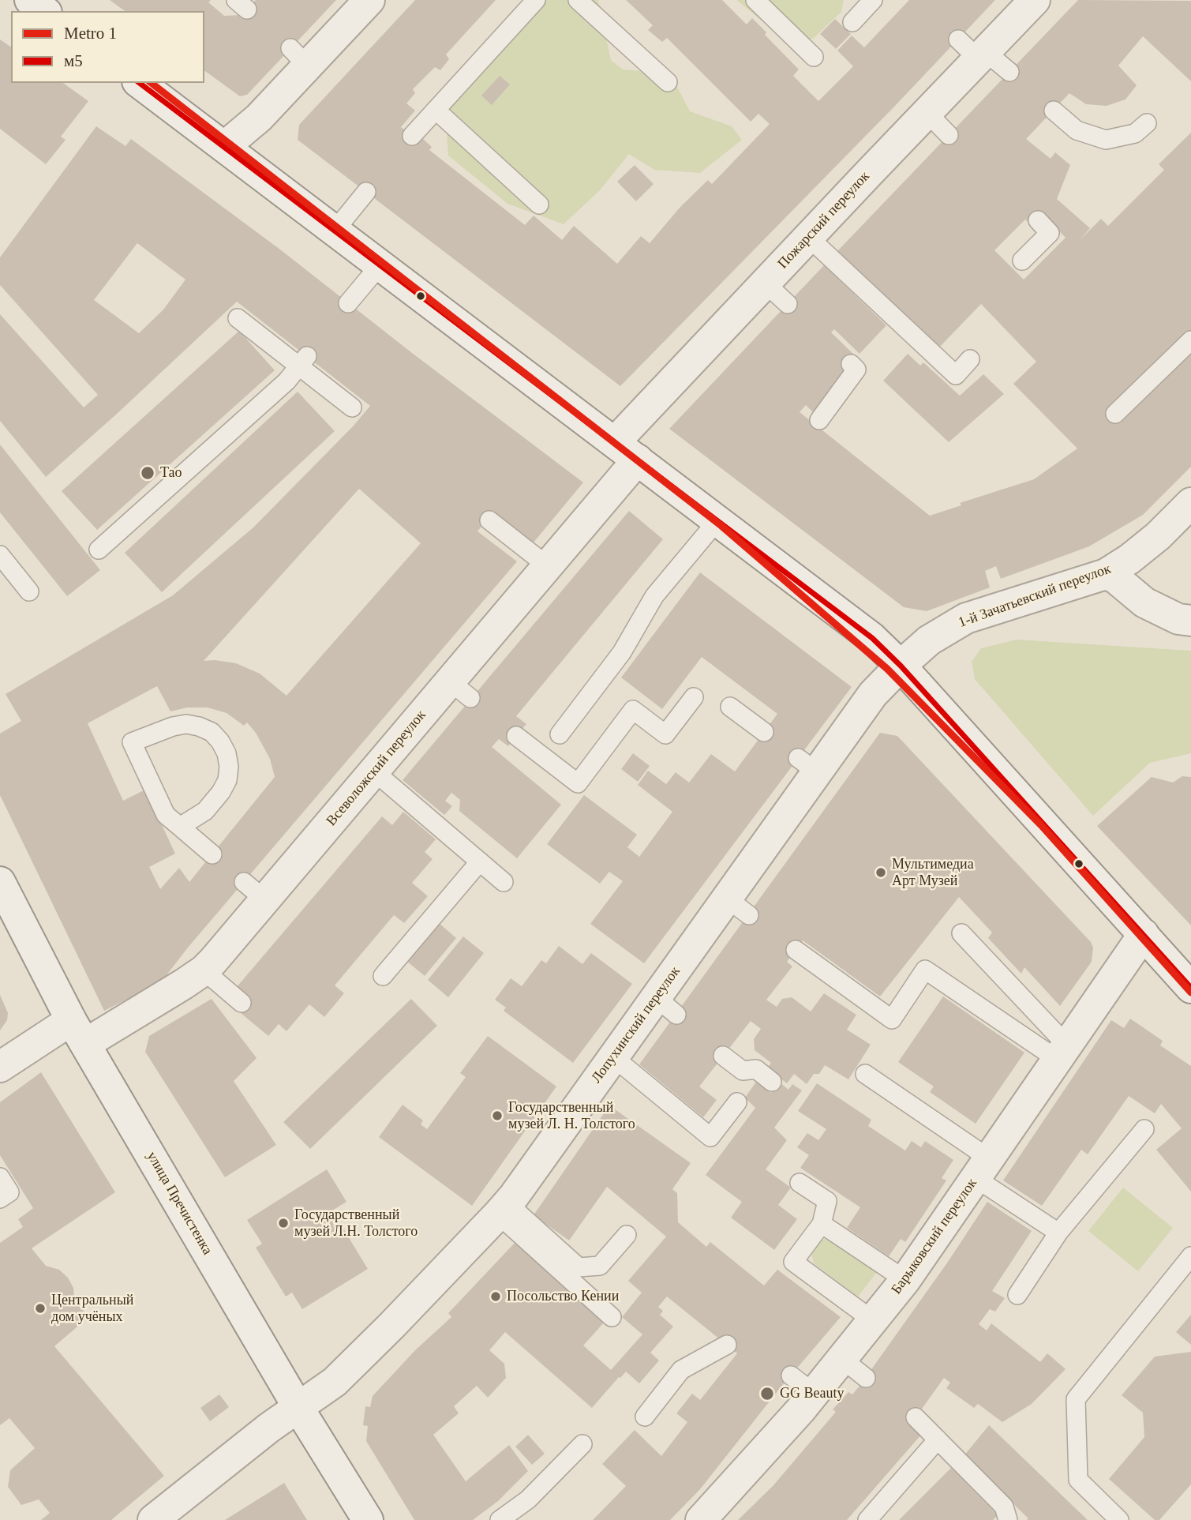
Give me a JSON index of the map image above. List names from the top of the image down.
{
  "streets": {
    "street": [
      "Пожарский переулок",
      "1-й Зачатьевский переулок",
      "Всеволожский переулок",
      "Лопухинский переулок",
      "улица Пречистенка",
      "Барыковский переулок"
    ]
  },
  "crossings": [
    ["Пожарский переулок", "Всеволожский переулок"],
    ["1-й Зачатьевский переулок", "Лопухинский переулок"],
    ["Всеволожский переулок", "улица Пречистенка"],
    ["Лопухинский переулок", "улица Пречистенка"]
  ],
  "places": [
    "Тао",
    "Мультимедиа Арт Музей",
    "Государственный музей Л. Н. Толстого",
    "Государственный музей Л.Н. Толстого",
    "Посольство Кении",
    "Центральный дом учёных",
    "GG Beauty"
  ],
  "lines": ["metro line 1", "transit line м5"],
  "legend": ["Metro 1", "м5"]
}
